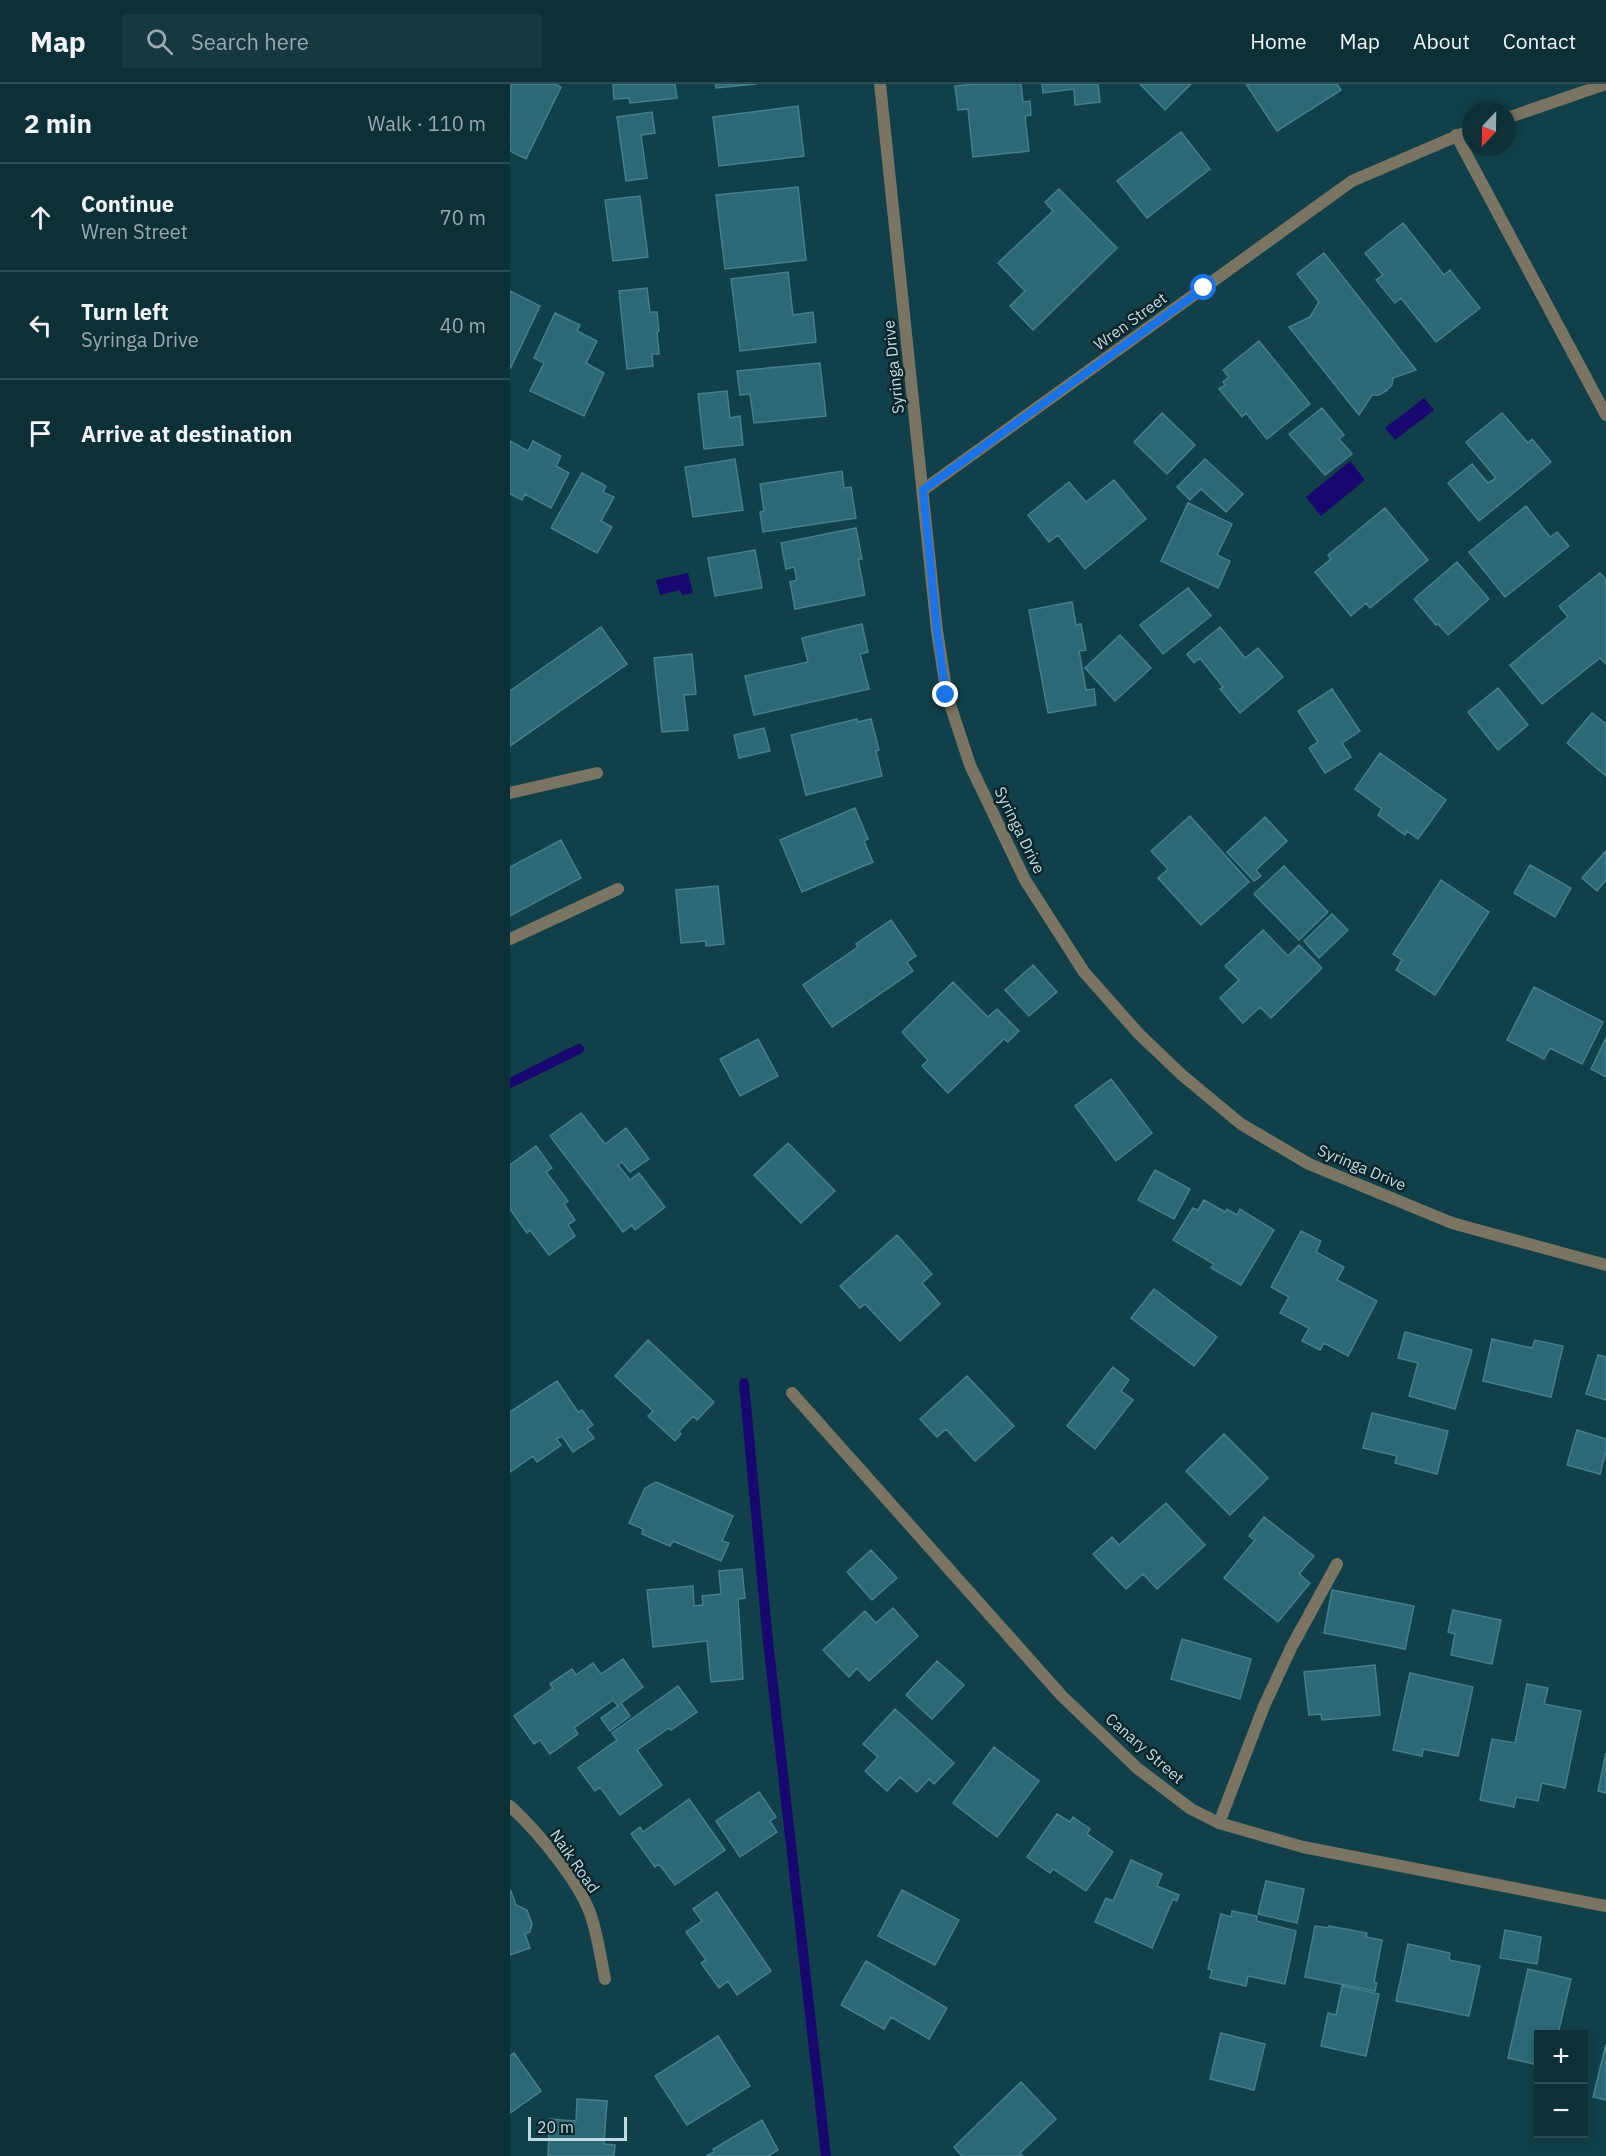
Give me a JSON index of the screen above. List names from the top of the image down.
{
  "streets": {
    "street": [
      "Wren Street",
      "Syringa Drive",
      "Canary Street",
      "Naik Road"
    ]
  },
  "crossings": [
    ["Wren Street", "Syringa Drive"]
  ],
  "scale_bar": "20 m",
  "north": "bottom",
  "page": {
    "header": "Map",
    "search": "Search here",
    "nav": [
      "Home",
      "Map",
      "About",
      "Contact"
    ],
    "heading": ["2 min", "Walk · 110 m"],
    "list": [
      ["Continue", "Wren Street", "70 m"],
      ["Turn left", "Syringa Drive", "40 m"],
      "Arrive at destination"
    ],
    "map_buttons": ["+", "−"],
    "scale": "20 m"
  }
}
